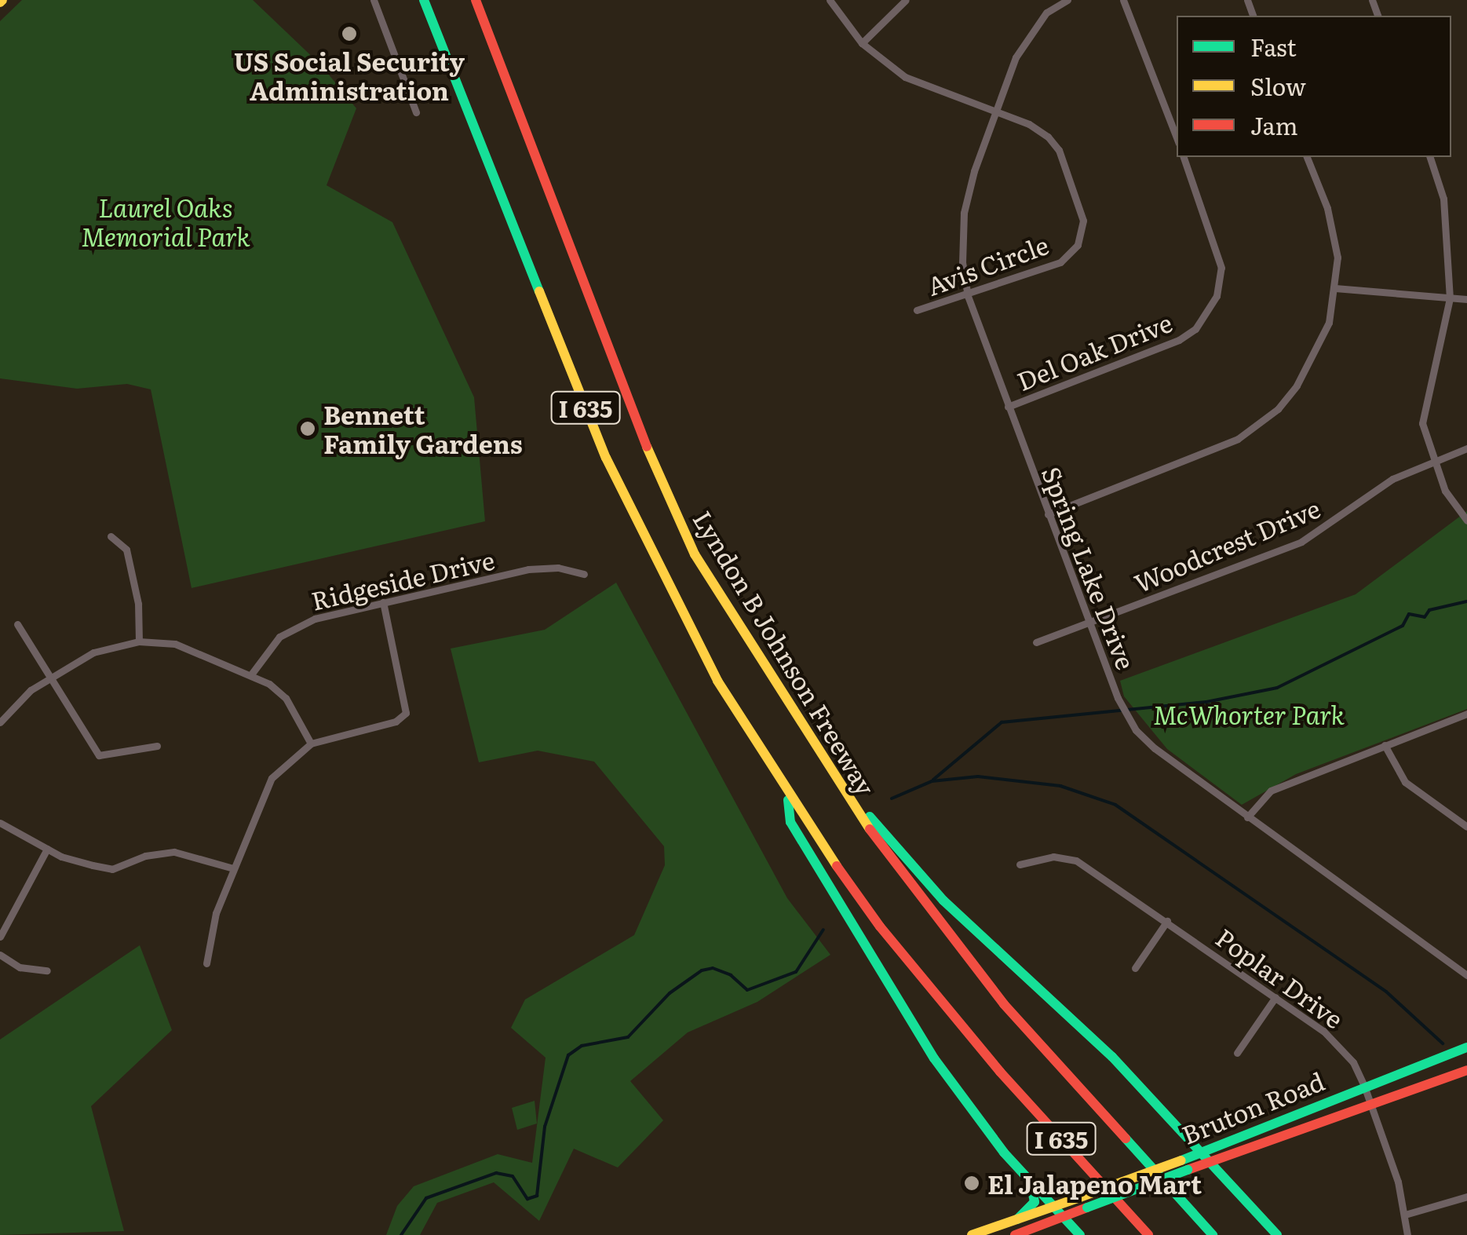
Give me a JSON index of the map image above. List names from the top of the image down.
{
  "streets": {
    "main road": ["I 635", "Lyndon B Johnson Freeway", "Bruton Road"],
    "street": [
      "Avis Circle",
      "Del Oak Drive",
      "Woodcrest Drive",
      "Spring Lake Drive",
      "Ridgeside Drive",
      "Poplar Drive"
    ]
  },
  "crossings": [
    ["Avis Circle", "Spring Lake Drive"],
    ["Del Oak Drive", "Spring Lake Drive"],
    ["Woodcrest Drive", "Spring Lake Drive"],
    ["Poplar Drive", "Bruton Road"]
  ],
  "parks": ["Laurel Oaks Memorial Park", "McWhorter Park"],
  "places": ["US Social Security Administration", "Bennett Family Gardens", "El Jalapeno Mart"],
  "legend": ["Fast", "Slow", "Jam"]
}
